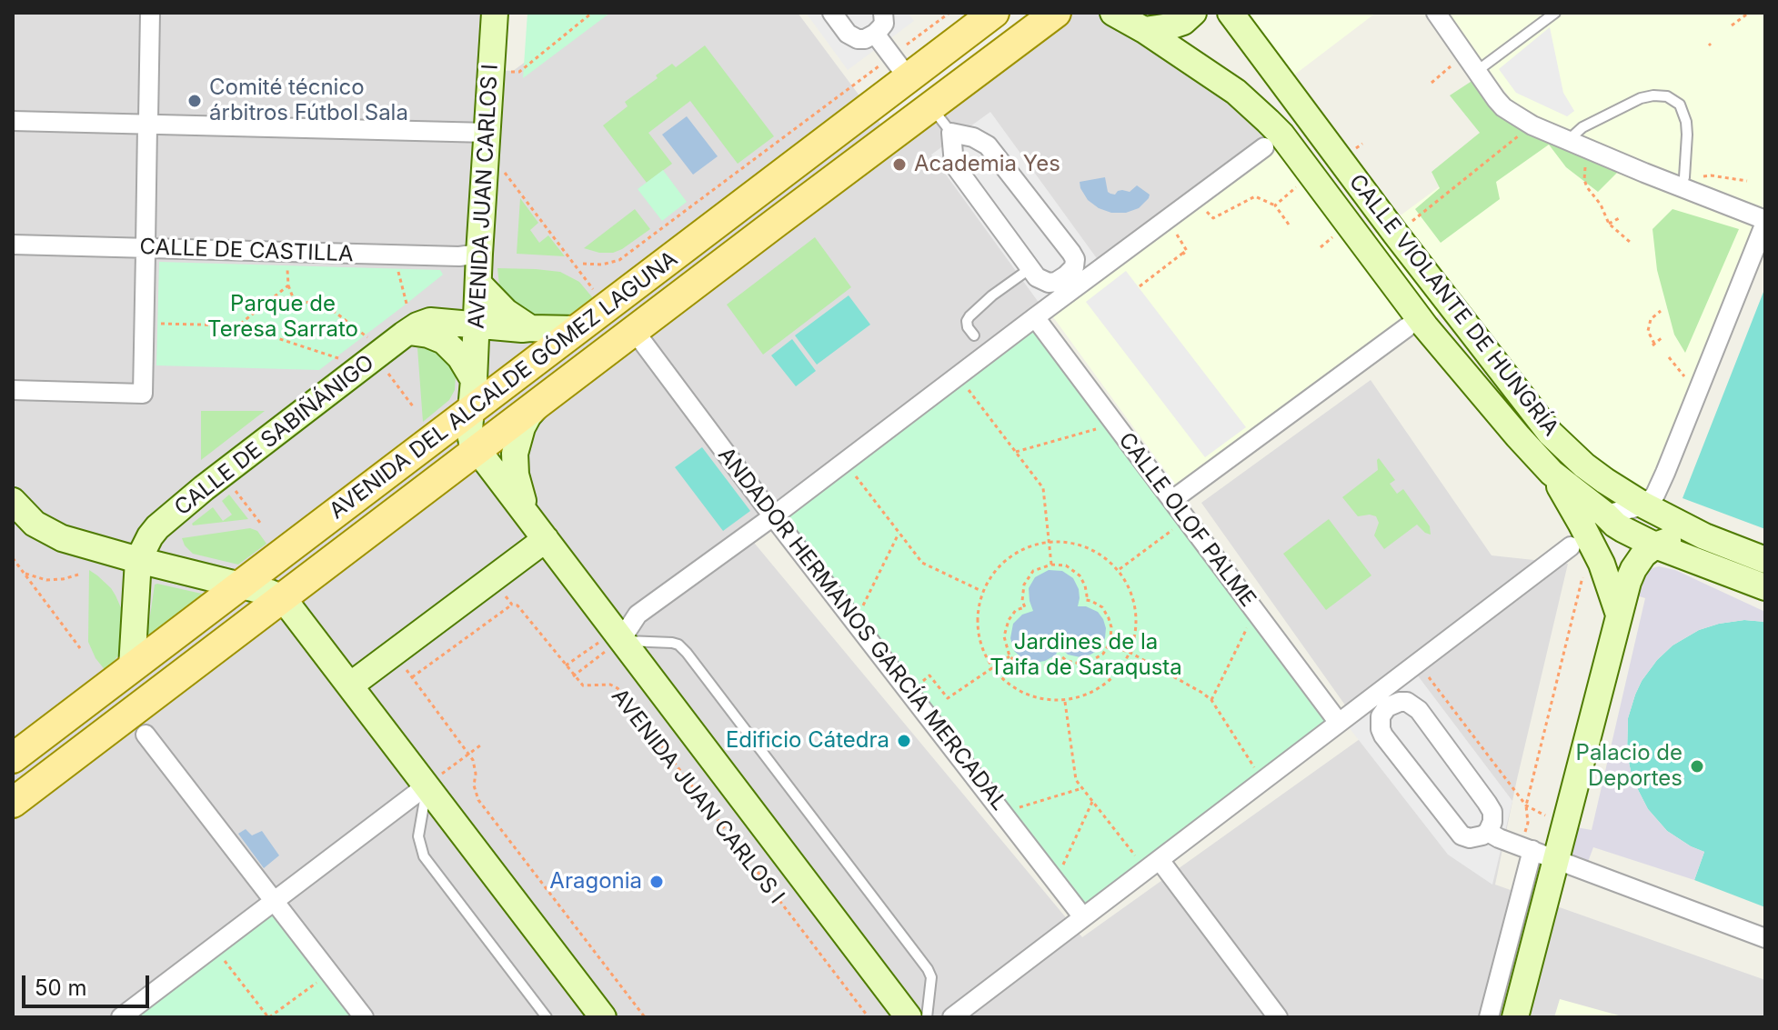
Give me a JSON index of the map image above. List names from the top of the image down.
{
  "streets": {
    "main road": ["AVENIDA DEL ALCALDE GÓMEZ LAGUNA"],
    "street": [
      "AVENIDA JUAN CARLOS I",
      "CALLE DE CASTILLA",
      "CALLE VIOLANTE DE HUNGRÍA",
      "CALLE DE SABIÑÁNIGO",
      "CALLE OLOF PALME",
      "ANDADOR HERMANOS GARCÍA MERCADAL"
    ]
  },
  "crossings": [
    ["AVENIDA JUAN CARLOS I", "CALLE DE CASTILLA"],
    ["AVENIDA JUAN CARLOS I", "AVENIDA DEL ALCALDE GÓMEZ LAGUNA"],
    ["AVENIDA JUAN CARLOS I", "CALLE DE SABIÑÁNIGO"],
    ["AVENIDA DEL ALCALDE GÓMEZ LAGUNA", "CALLE DE SABIÑÁNIGO"]
  ],
  "parks": ["Parque de Teresa Sarrato", "Jardines de la Taifa de Saraqusta"],
  "places": [
    "Comité técnico árbitros Fútbol Sala",
    "Academia Yes",
    "Edificio Cátedra",
    "Palacio de Deportes",
    "Aragonia"
  ],
  "scale_bar": "50 m"
}
